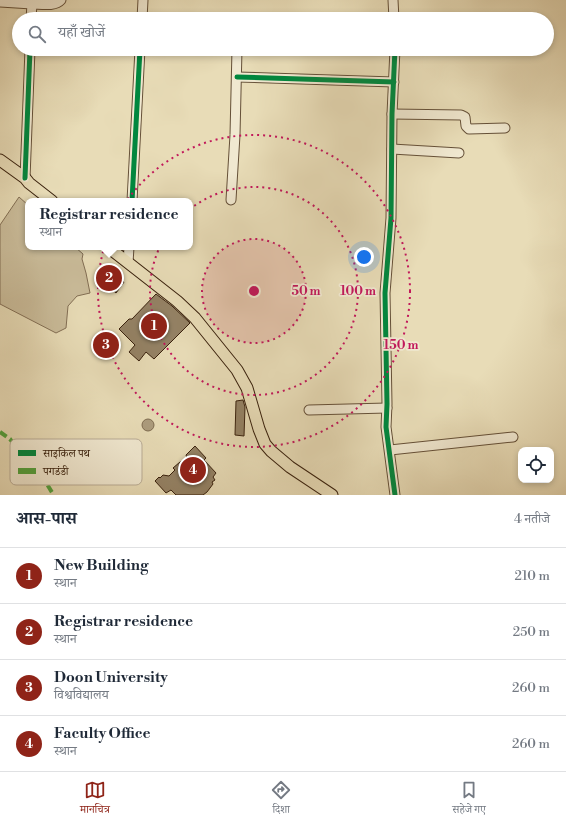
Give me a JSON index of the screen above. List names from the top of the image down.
{
  "legend": ["साइकिल पथ", "पगडंडी"],
  "page": {
    "search": "यहाँ खोजें",
    "popup": ["Registrar residence", "स्थान"],
    "pins": [
      "2",
      "1",
      "3",
      "4"
    ],
    "heading": ["आस-पास", "4 नतीजे"],
    "list": [
      {
        "mark": "1",
        "name": "New Building",
        "note": "स्थान",
        "value": "210 m"
      },
      {
        "mark": "2",
        "name": "Registrar residence",
        "note": "स्थान",
        "value": "250 m"
      },
      {
        "mark": "3",
        "name": "Doon University",
        "note": "विश्वविद्यालय",
        "value": "260 m"
      },
      {
        "mark": "4",
        "name": "Faculty Office",
        "note": "स्थान",
        "value": "260 m"
      }
    ],
    "nav": ["मानचित्र", "दिशा", "सहेजे गए"]
  },
  "rings": ["50 m", "100 m", "150 m"]
}
